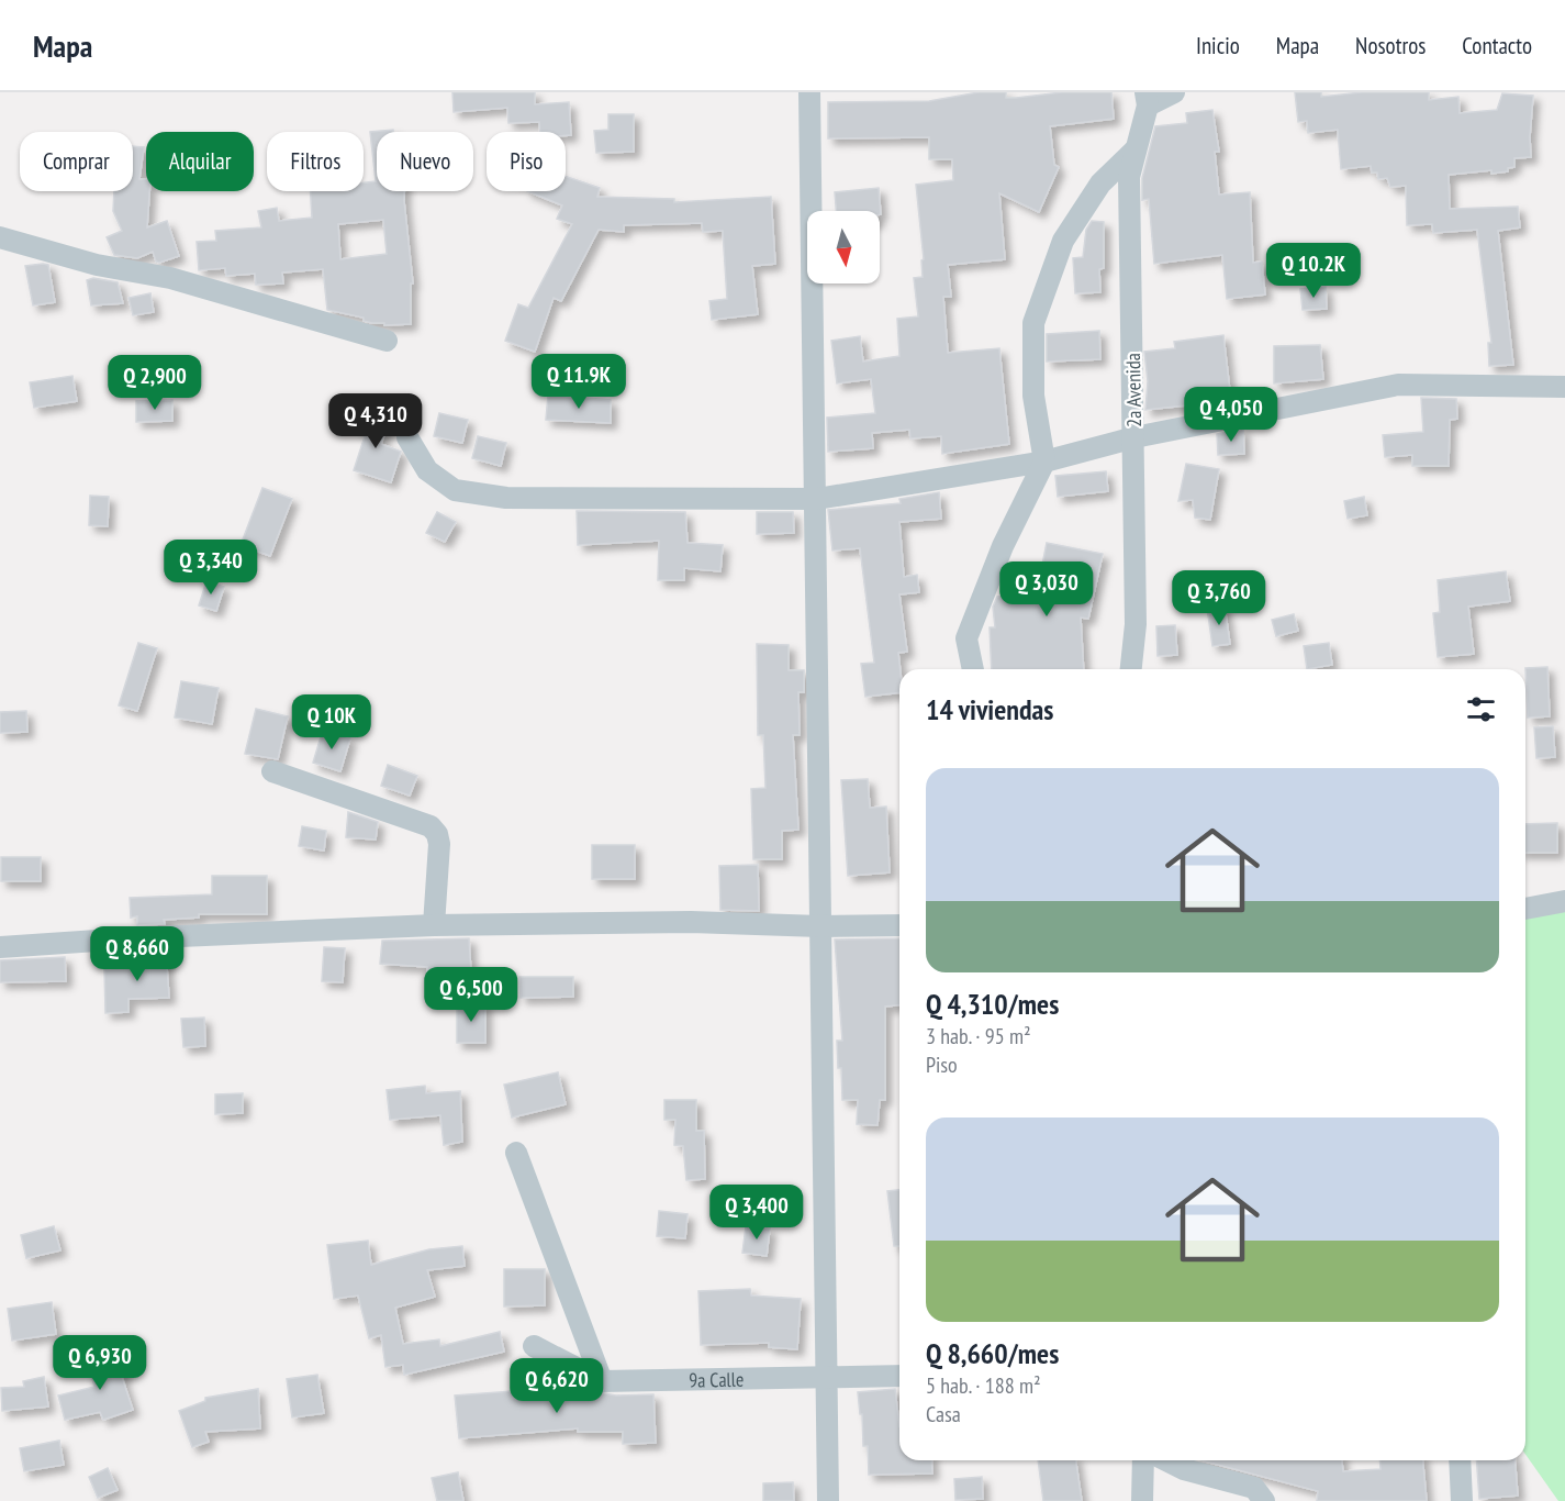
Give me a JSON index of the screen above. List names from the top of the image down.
{
  "streets": {
    "street": ["2a Avenida", "9a Calle"]
  },
  "north": "bottom",
  "page": {
    "header": "Mapa",
    "nav": [
      "Inicio",
      "Mapa",
      "Nosotros",
      "Contacto"
    ],
    "chip": [
      "Comprar",
      "Alquilar",
      "Filtros",
      "Nuevo",
      "Piso"
    ],
    "price": [
      "Q 10.2K",
      "Q 11.9K",
      "Q 2,900",
      "Q 4,050",
      "Q 4,310",
      "Q 3,340",
      "Q 3,030",
      "Q 3,760",
      "Q 10K",
      "Q 8,660",
      "Q 6,500",
      "Q 3,400",
      "Q 6,930",
      "Q 6,620"
    ],
    "heading": "14 viviendas",
    "list": [
      {
        "name": "Q 4,310/mes",
        "note": "3 hab. · 95 m² · Piso"
      },
      {
        "name": "Q 8,660/mes",
        "note": "5 hab. · 188 m² · Casa"
      }
    ]
  }
}
